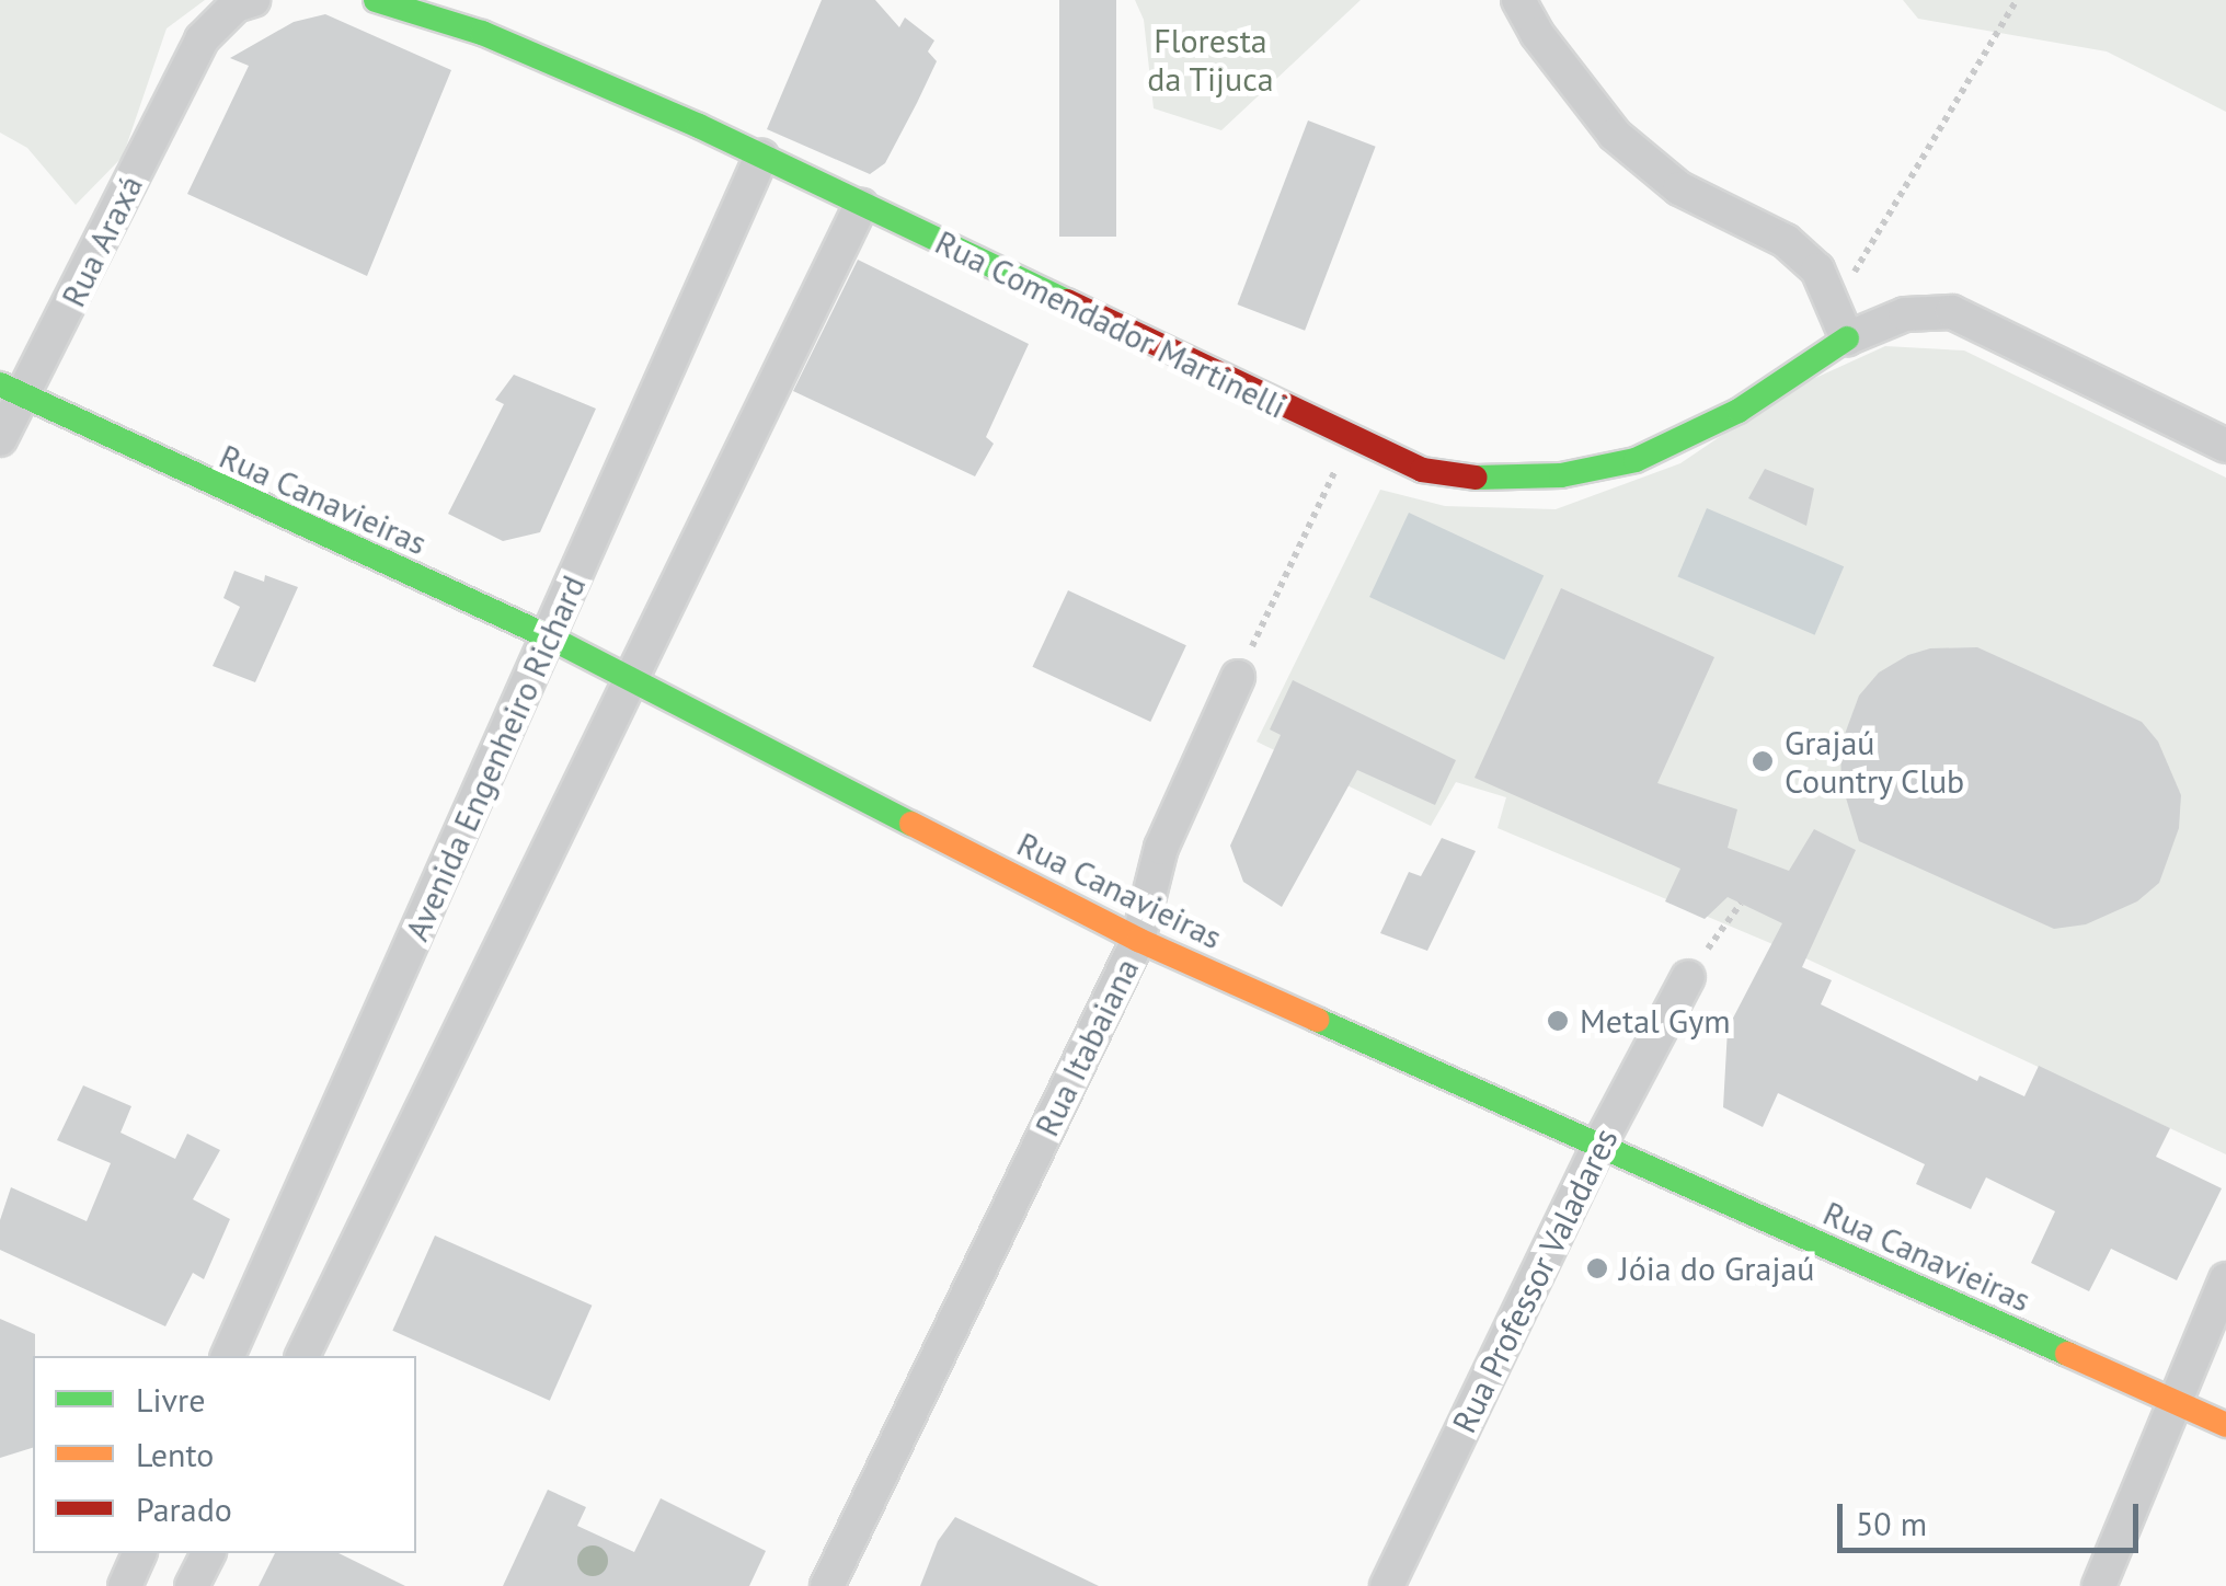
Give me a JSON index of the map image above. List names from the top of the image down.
{
  "streets": {
    "street": [
      "Rua Araxá",
      "Rua Comendador Martinelli",
      "Rua Canavieiras",
      "Avenida Engenheiro Richard",
      "Rua Itabaiana",
      "Rua Professor Valadares"
    ]
  },
  "crossings": [
    ["Rua Araxá", "Rua Canavieiras"],
    ["Rua Comendador Martinelli", "Avenida Engenheiro Richard"],
    ["Rua Canavieiras", "Avenida Engenheiro Richard"],
    ["Rua Canavieiras", "Rua Itabaiana"],
    ["Rua Canavieiras", "Rua Professor Valadares"]
  ],
  "parks": ["Floresta da Tijuca"],
  "places": ["Grajaú Country Club", "Metal Gym", "Jóia do Grajaú"],
  "legend": ["Livre", "Lento", "Parado"],
  "scale_bar": "50 m"
}
